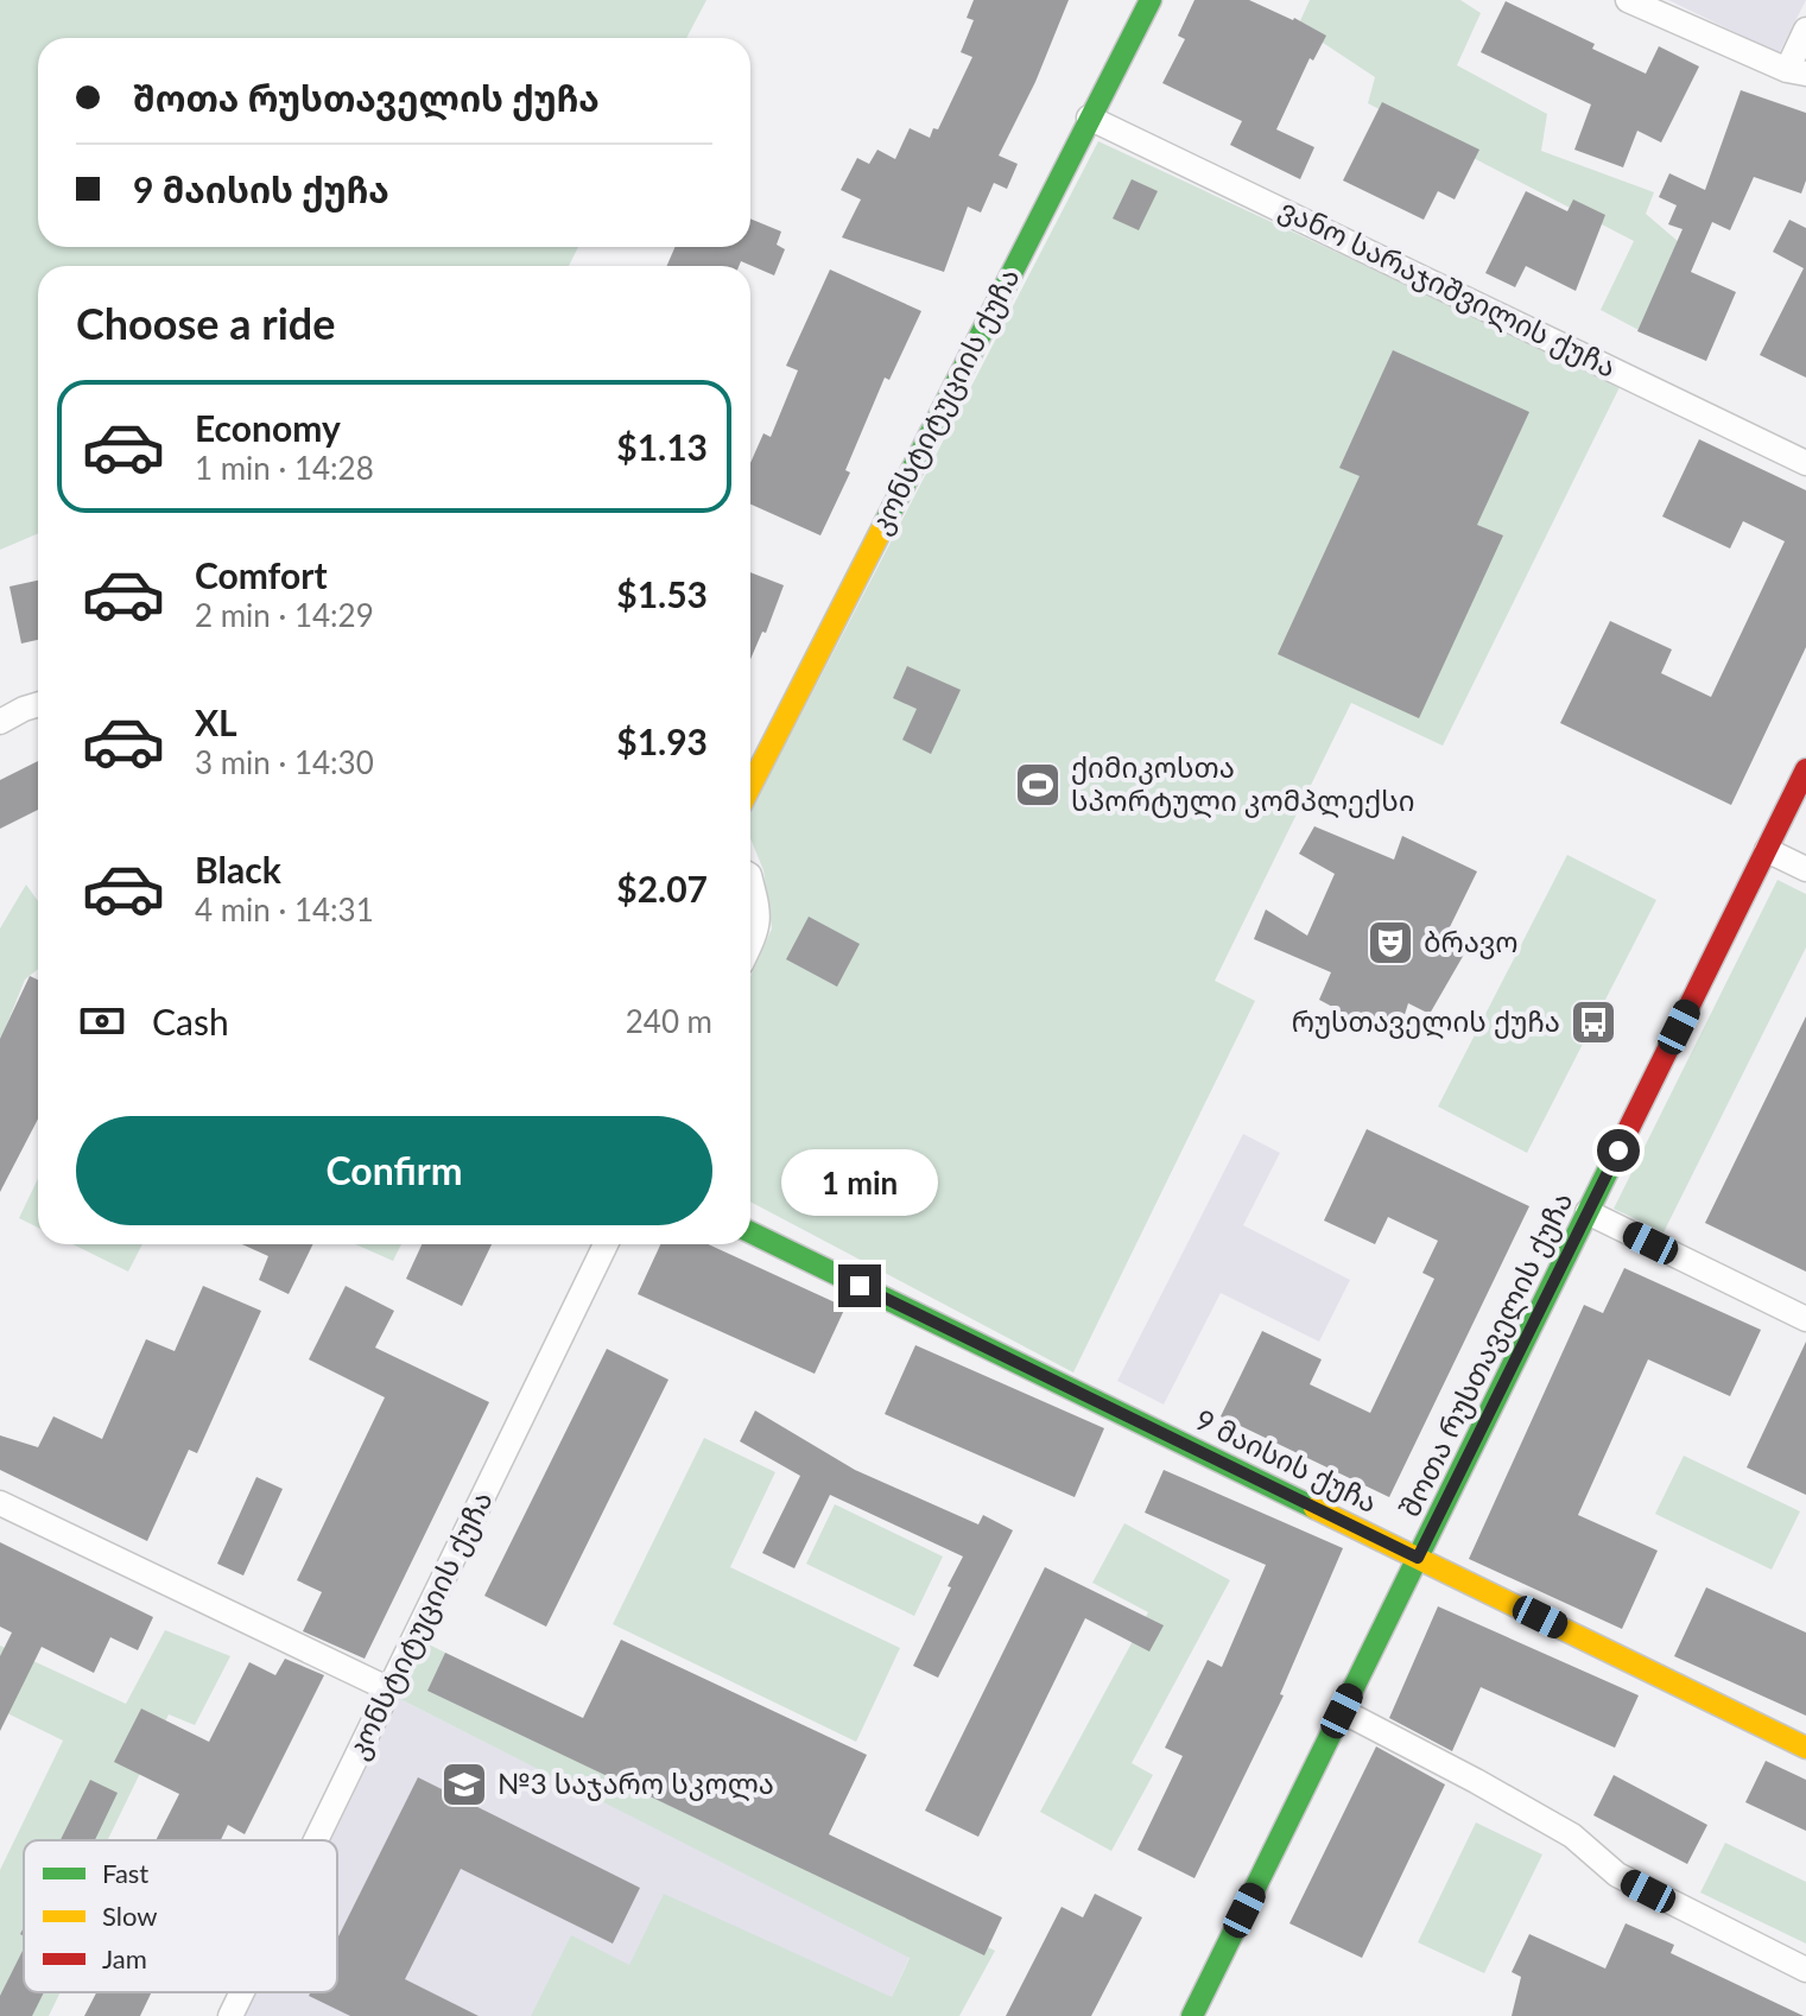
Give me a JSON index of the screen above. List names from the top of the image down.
{
  "streets": {
    "street": [
      "ვანო სარაჯიშვილის ქუჩა",
      "კონსტიტუციის ქუჩა",
      "შოთა რუსთაველის ქუჩა",
      "9 მაისის ქუჩა"
    ]
  },
  "crossings": [
    ["ვანო სარაჯიშვილის ქუჩა", "კონსტიტუციის ქუჩა"],
    ["შოთა რუსთაველის ქუჩა", "9 მაისის ქუჩა"]
  ],
  "places": {
    "sports": ["ქიმიკოსთა სპორტული კომპლექსი"],
    "theatre": ["ბრავო"],
    "bus stop": ["რუსთაველის ქუჩა"],
    "school or university": ["№3 საჯარო სკოლა"]
  },
  "legend": ["Fast", "Slow", "Jam"],
  "page": {
    "banner": ["შოთა რუსთაველის ქუჩა", "9 მაისის ქუჩა"],
    "heading": "Choose a ride",
    "list": [
      {
        "name": "Economy",
        "note": "1 min · 14:28",
        "value": "$1.13"
      },
      {
        "name": "Comfort",
        "note": "2 min · 14:29",
        "value": "$1.53"
      },
      {
        "name": "XL",
        "note": "3 min · 14:30",
        "value": "$1.93"
      },
      {
        "name": "Black",
        "note": "4 min · 14:31",
        "value": "$2.07"
      }
    ],
    "pay": ["Cash", "240 m"],
    "buttons": "Confirm",
    "bubble": "1 min"
  }
}
